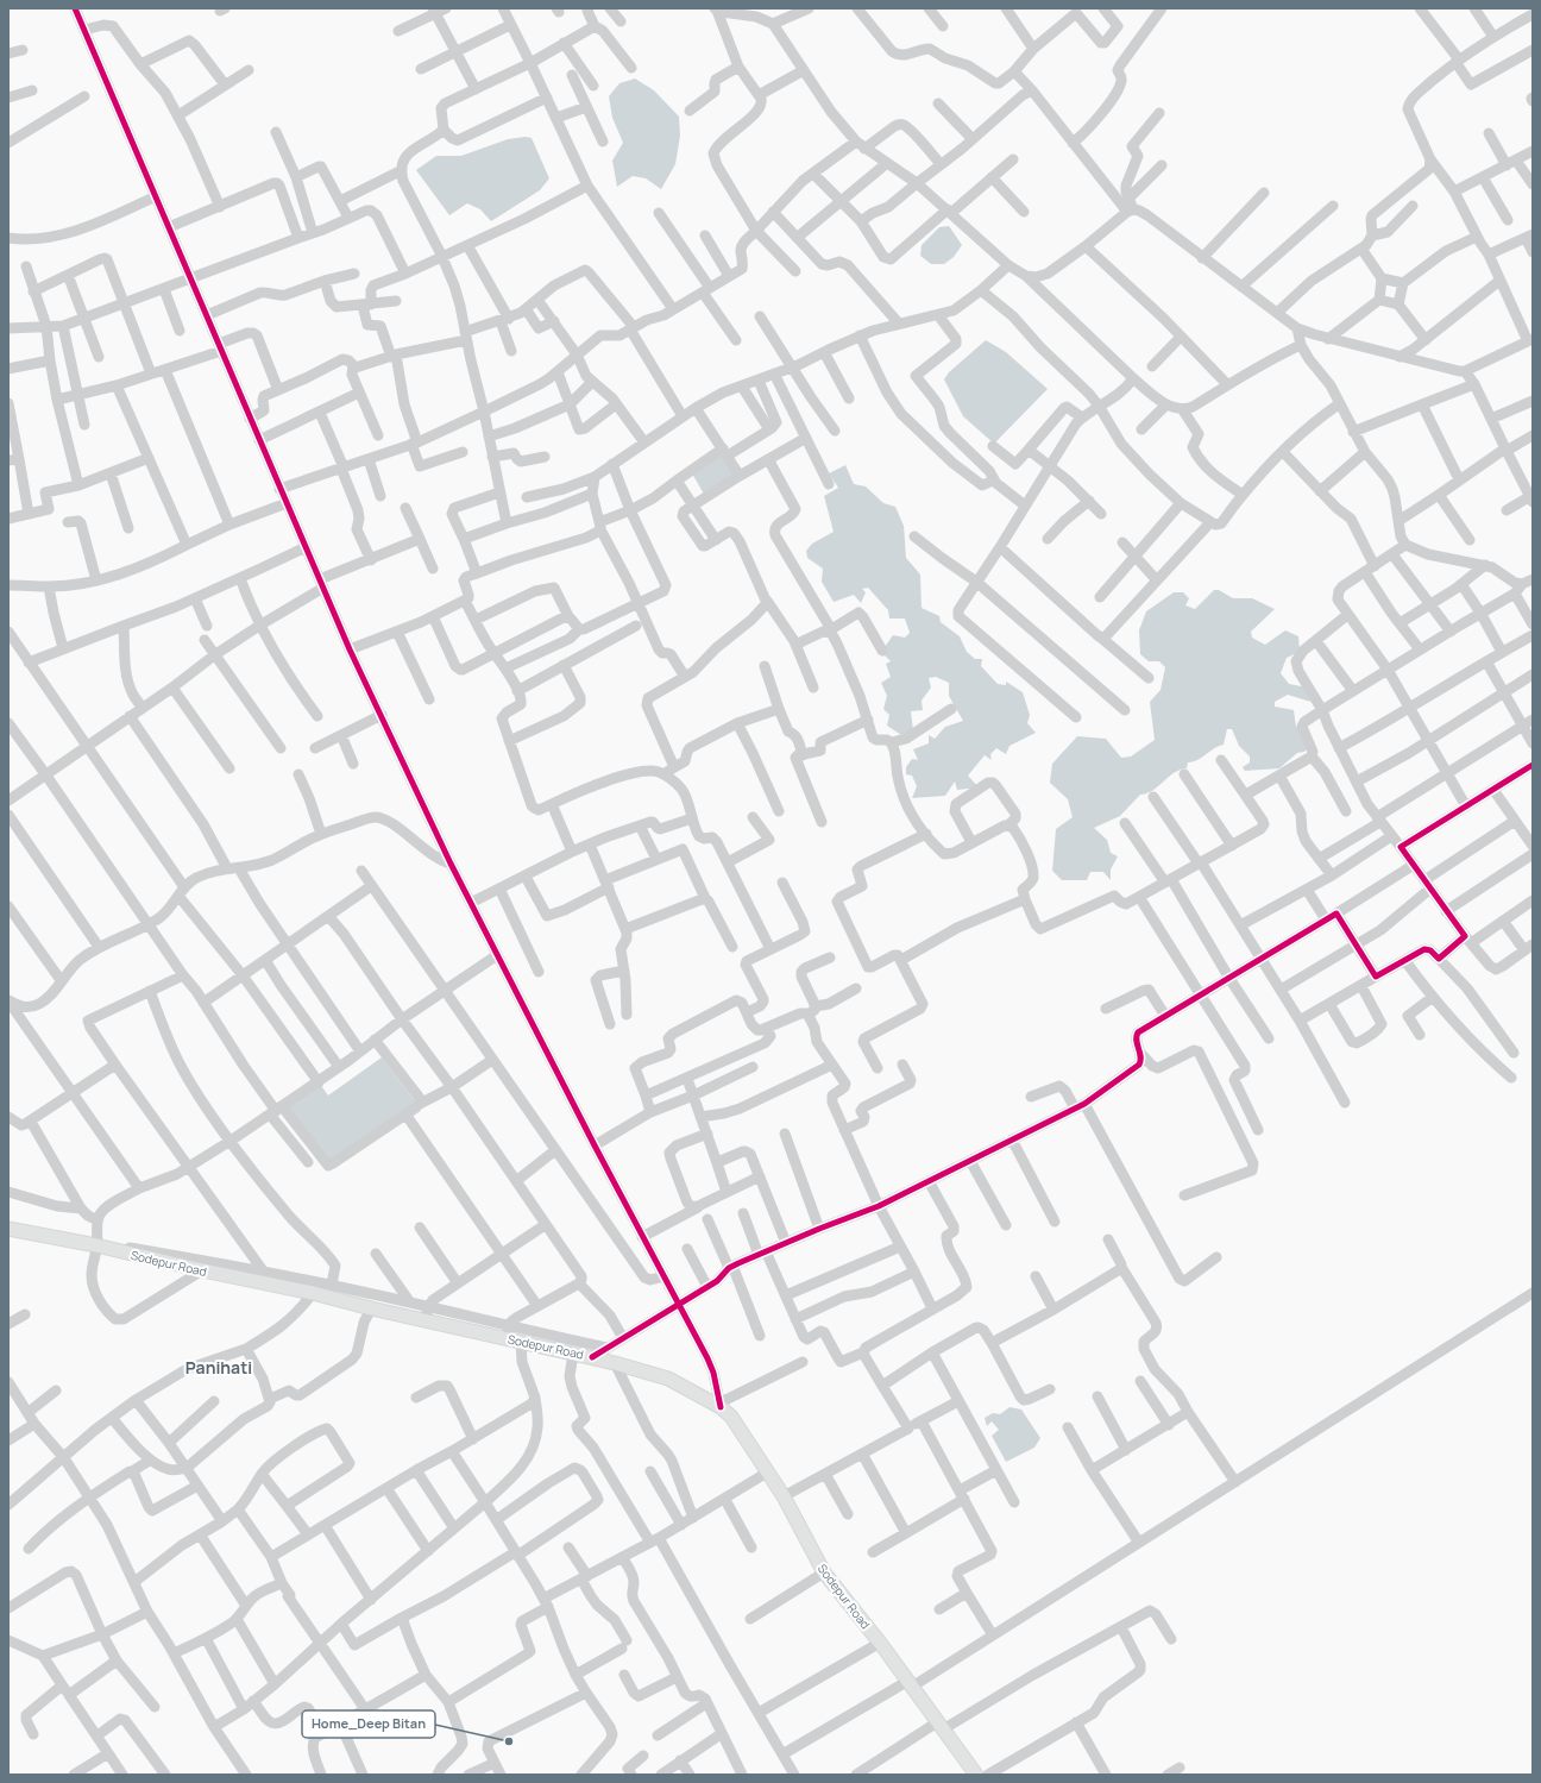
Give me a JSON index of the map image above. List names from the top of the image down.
{
  "streets": {
    "main road": ["Sodepur Road"]
  },
  "districts": ["Panihati"],
  "places": ["Home_Deep Bitan"]
}
